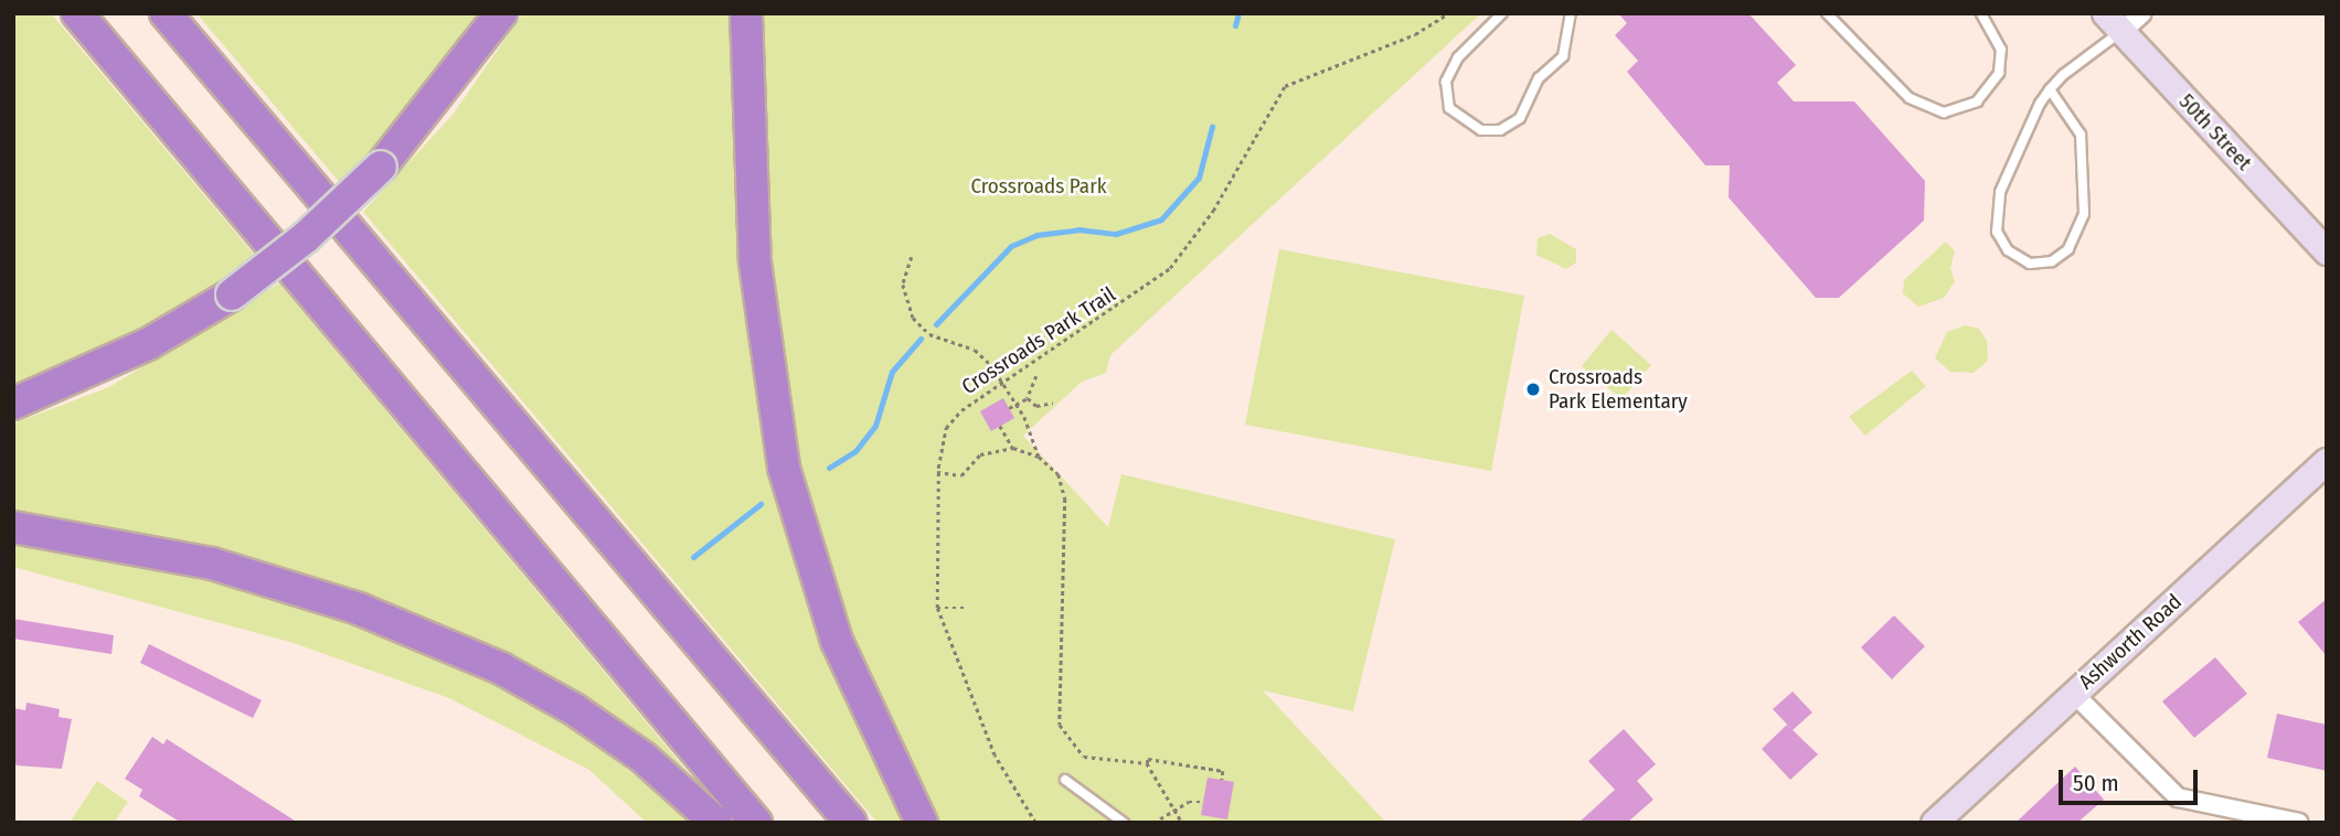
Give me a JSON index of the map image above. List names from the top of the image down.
{
  "streets": {
    "main road": ["50th Street", "Ashworth Road"],
    "path": ["Crossroads Park Trail"]
  },
  "parks": ["Crossroads Park"],
  "places": ["Crossroads Park Elementary"],
  "scale_bar": "50 m"
}
